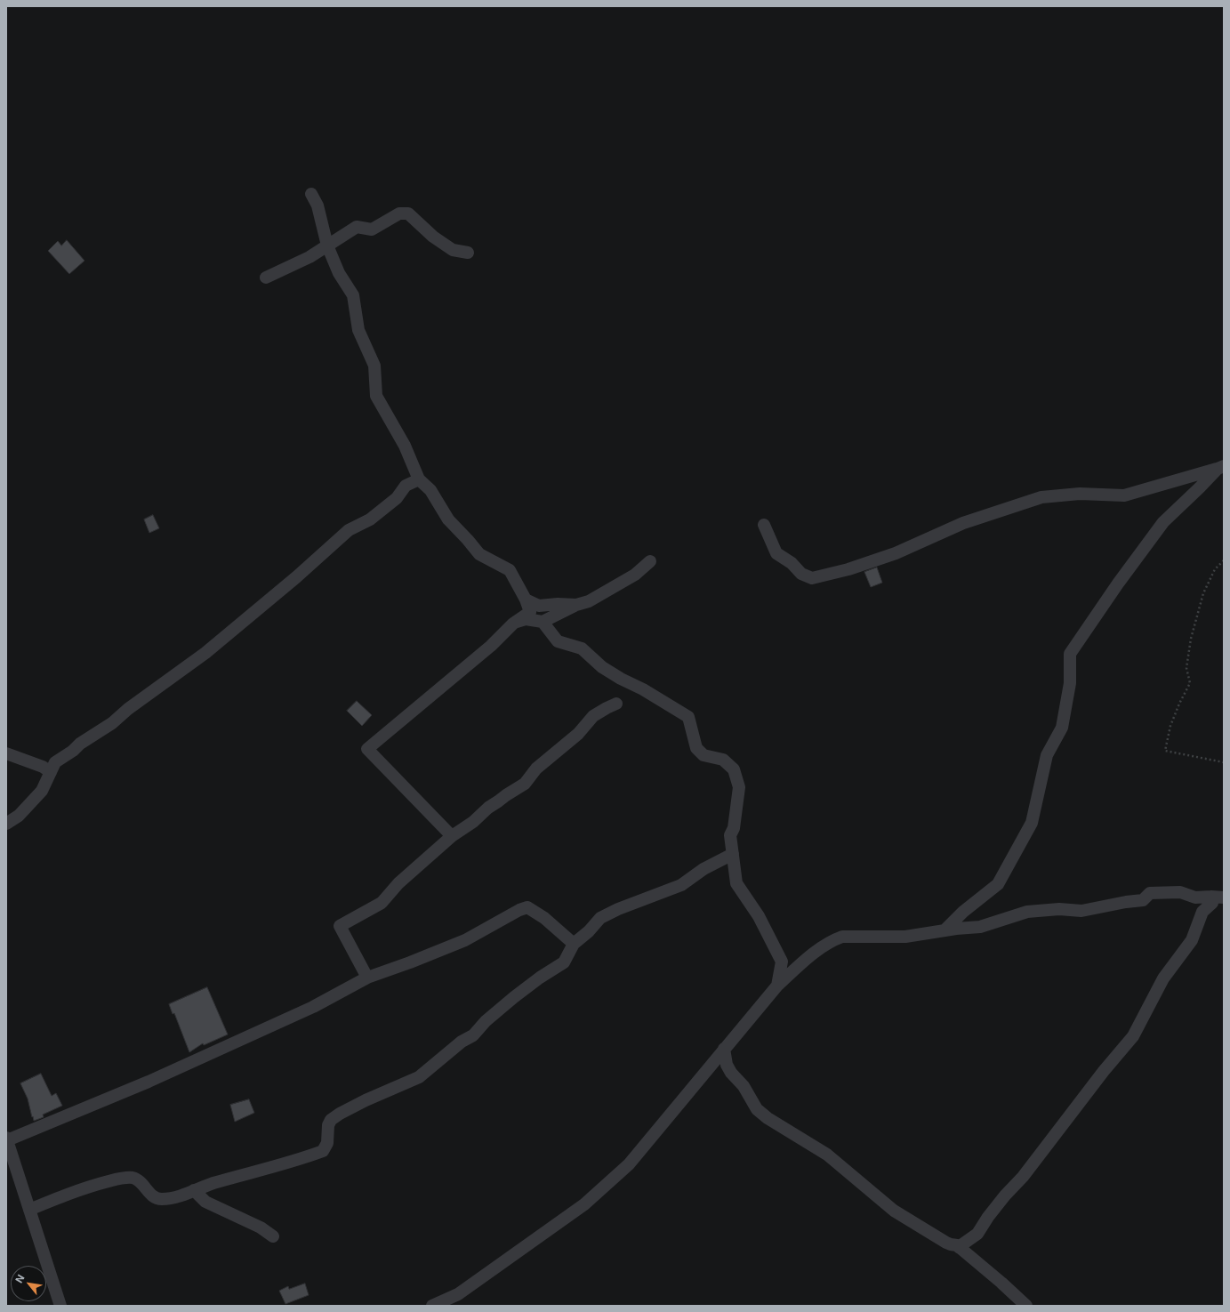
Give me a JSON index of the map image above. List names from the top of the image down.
{
  "north": "top left"
}
